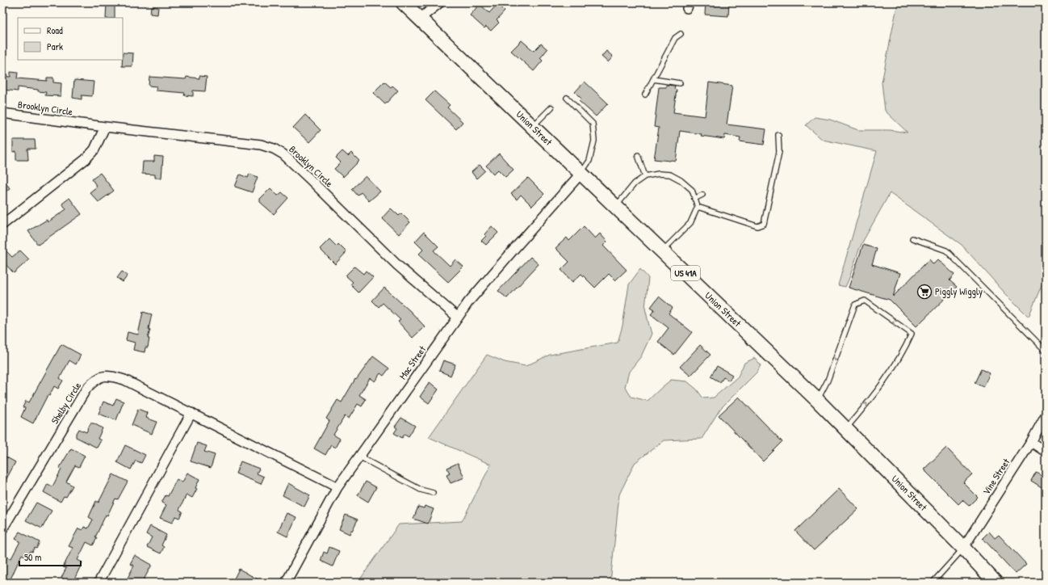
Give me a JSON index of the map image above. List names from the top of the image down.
{
  "streets": {
    "main road": ["Union Street", "US 41A"],
    "street": [
      "Brooklyn Circle",
      "Mac Street",
      "Shelby Circle",
      "Vine Street"
    ]
  },
  "crossings": [
    ["Brooklyn Circle", "Mac Street"],
    ["Union Street", "Mac Street"],
    ["Union Street", "Vine Street"],
    ["Mac Street", "Shelby Circle"]
  ],
  "places": {
    "supermarket": ["Piggly Wiggly"]
  },
  "legend": ["Road", "Park"],
  "scale_bar": "50 m"
}
